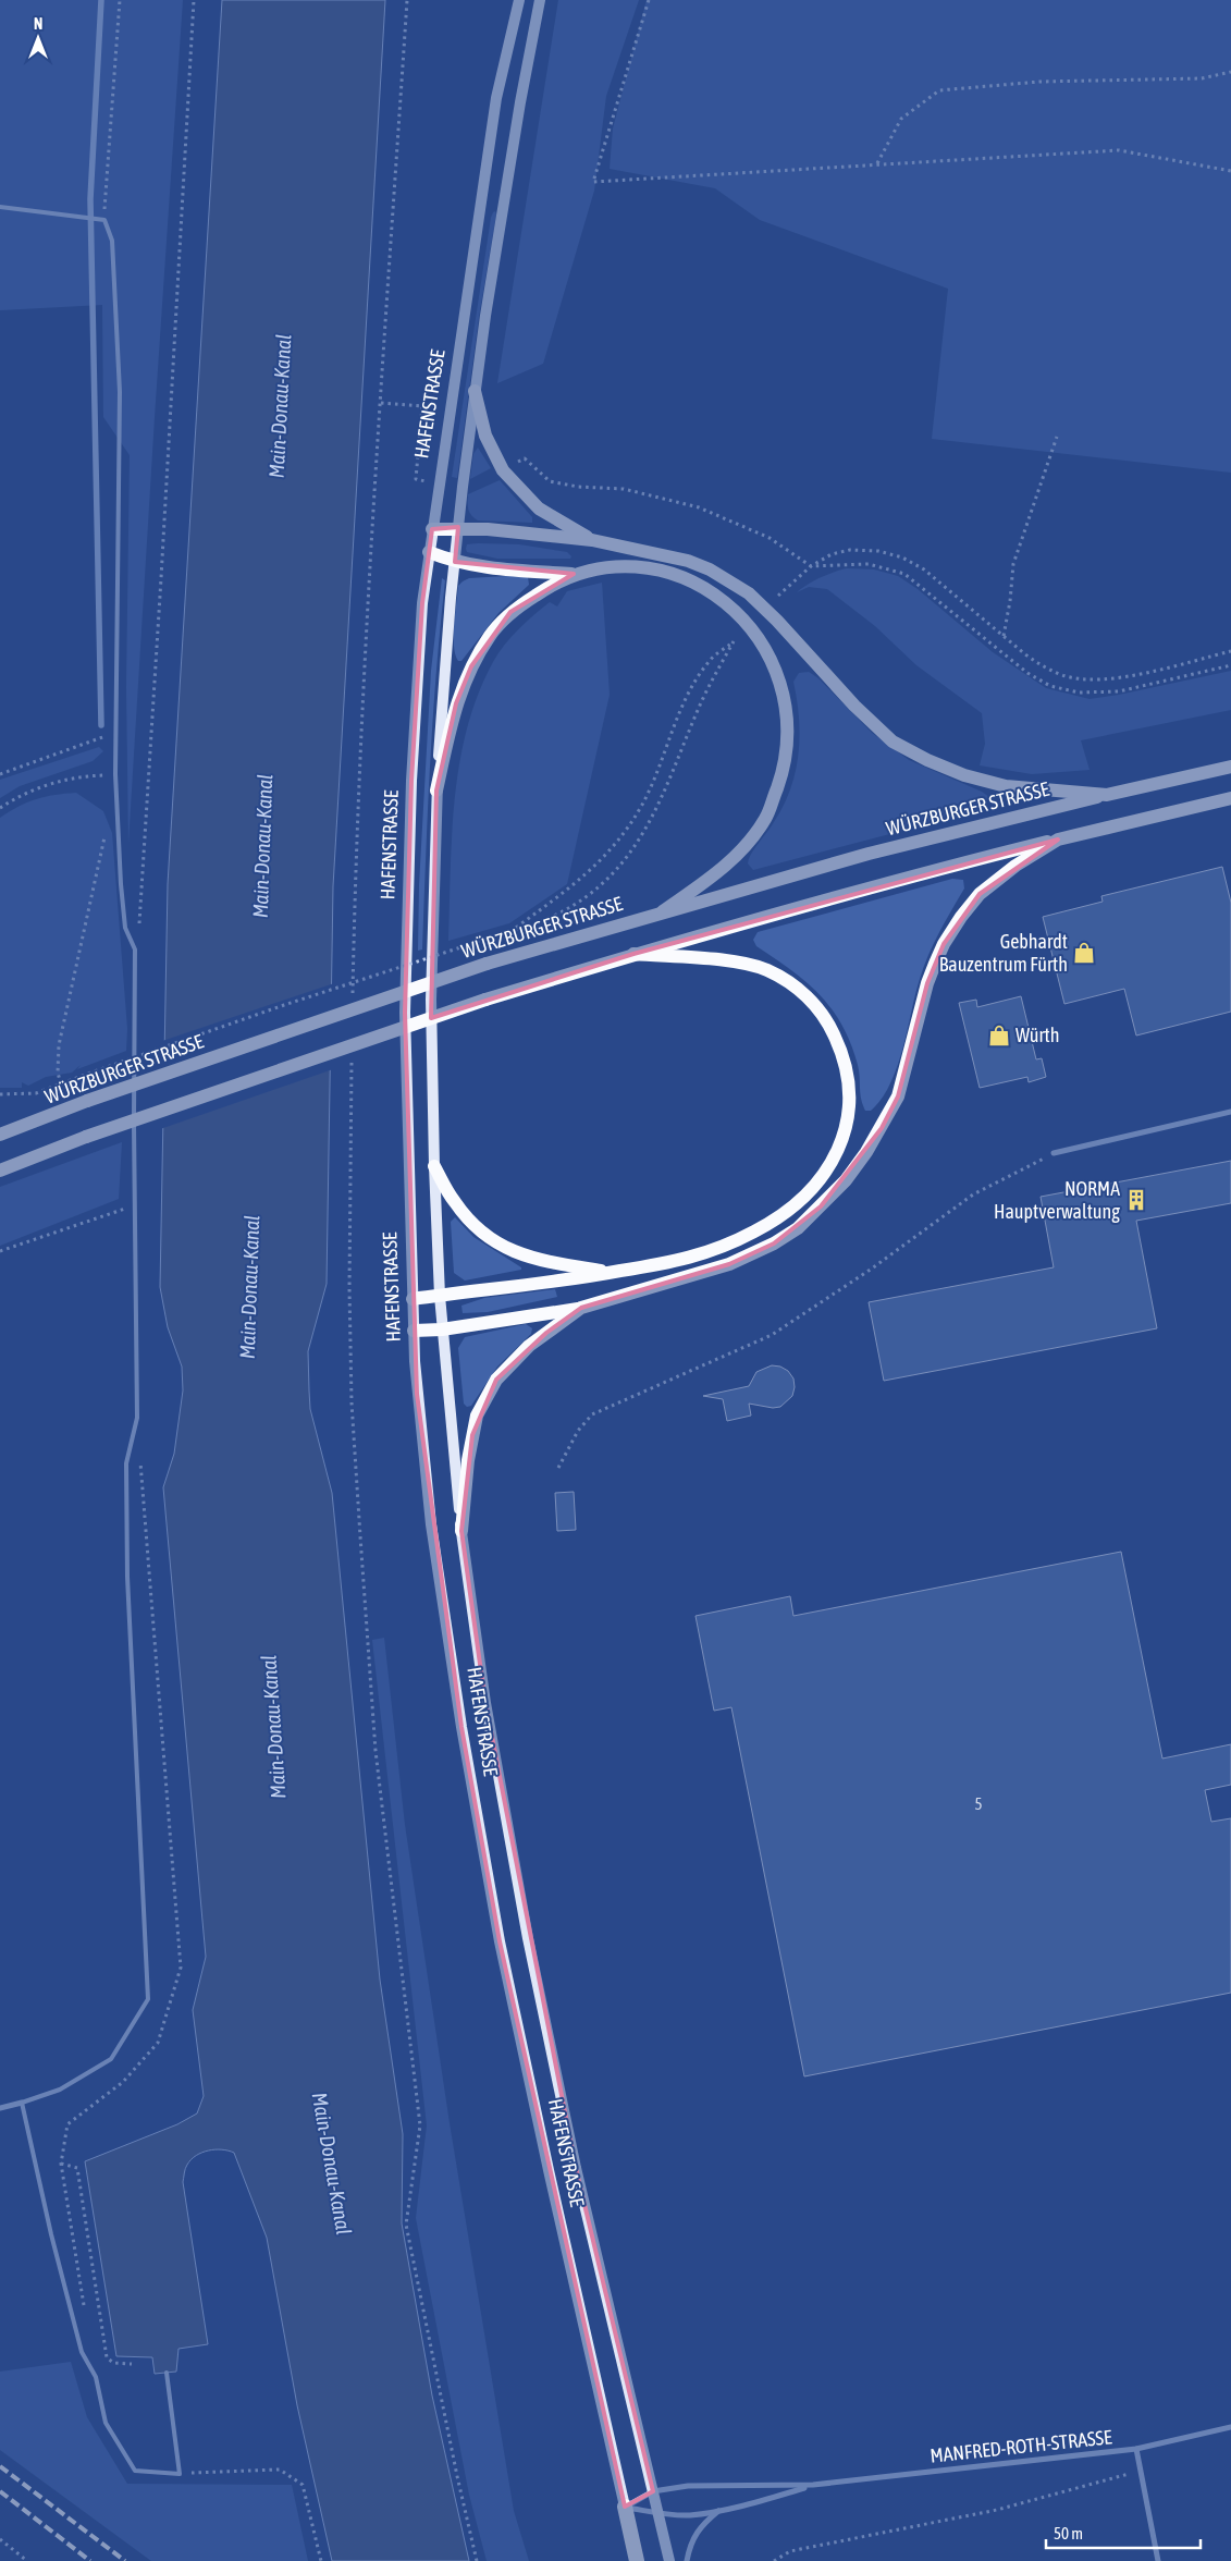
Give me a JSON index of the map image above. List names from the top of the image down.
{
  "streets": {
    "highway": ["HAFENSTRASSE"],
    "main road": ["WÜRZBURGER STRASSE"],
    "street": ["MANFRED-ROTH-STRASSE"]
  },
  "crossings": [
    ["HAFENSTRASSE", "MANFRED-ROTH-STRASSE"]
  ],
  "water": ["Main-Donau-Kanal"],
  "places": {
    "shop": ["Gebhardt Bauzentrum Fürth", "Würth"],
    "building": ["NORMA Hauptverwaltung"]
  },
  "house_numbers": ["5"],
  "scale_bar": "50 m",
  "north": "top"
}
